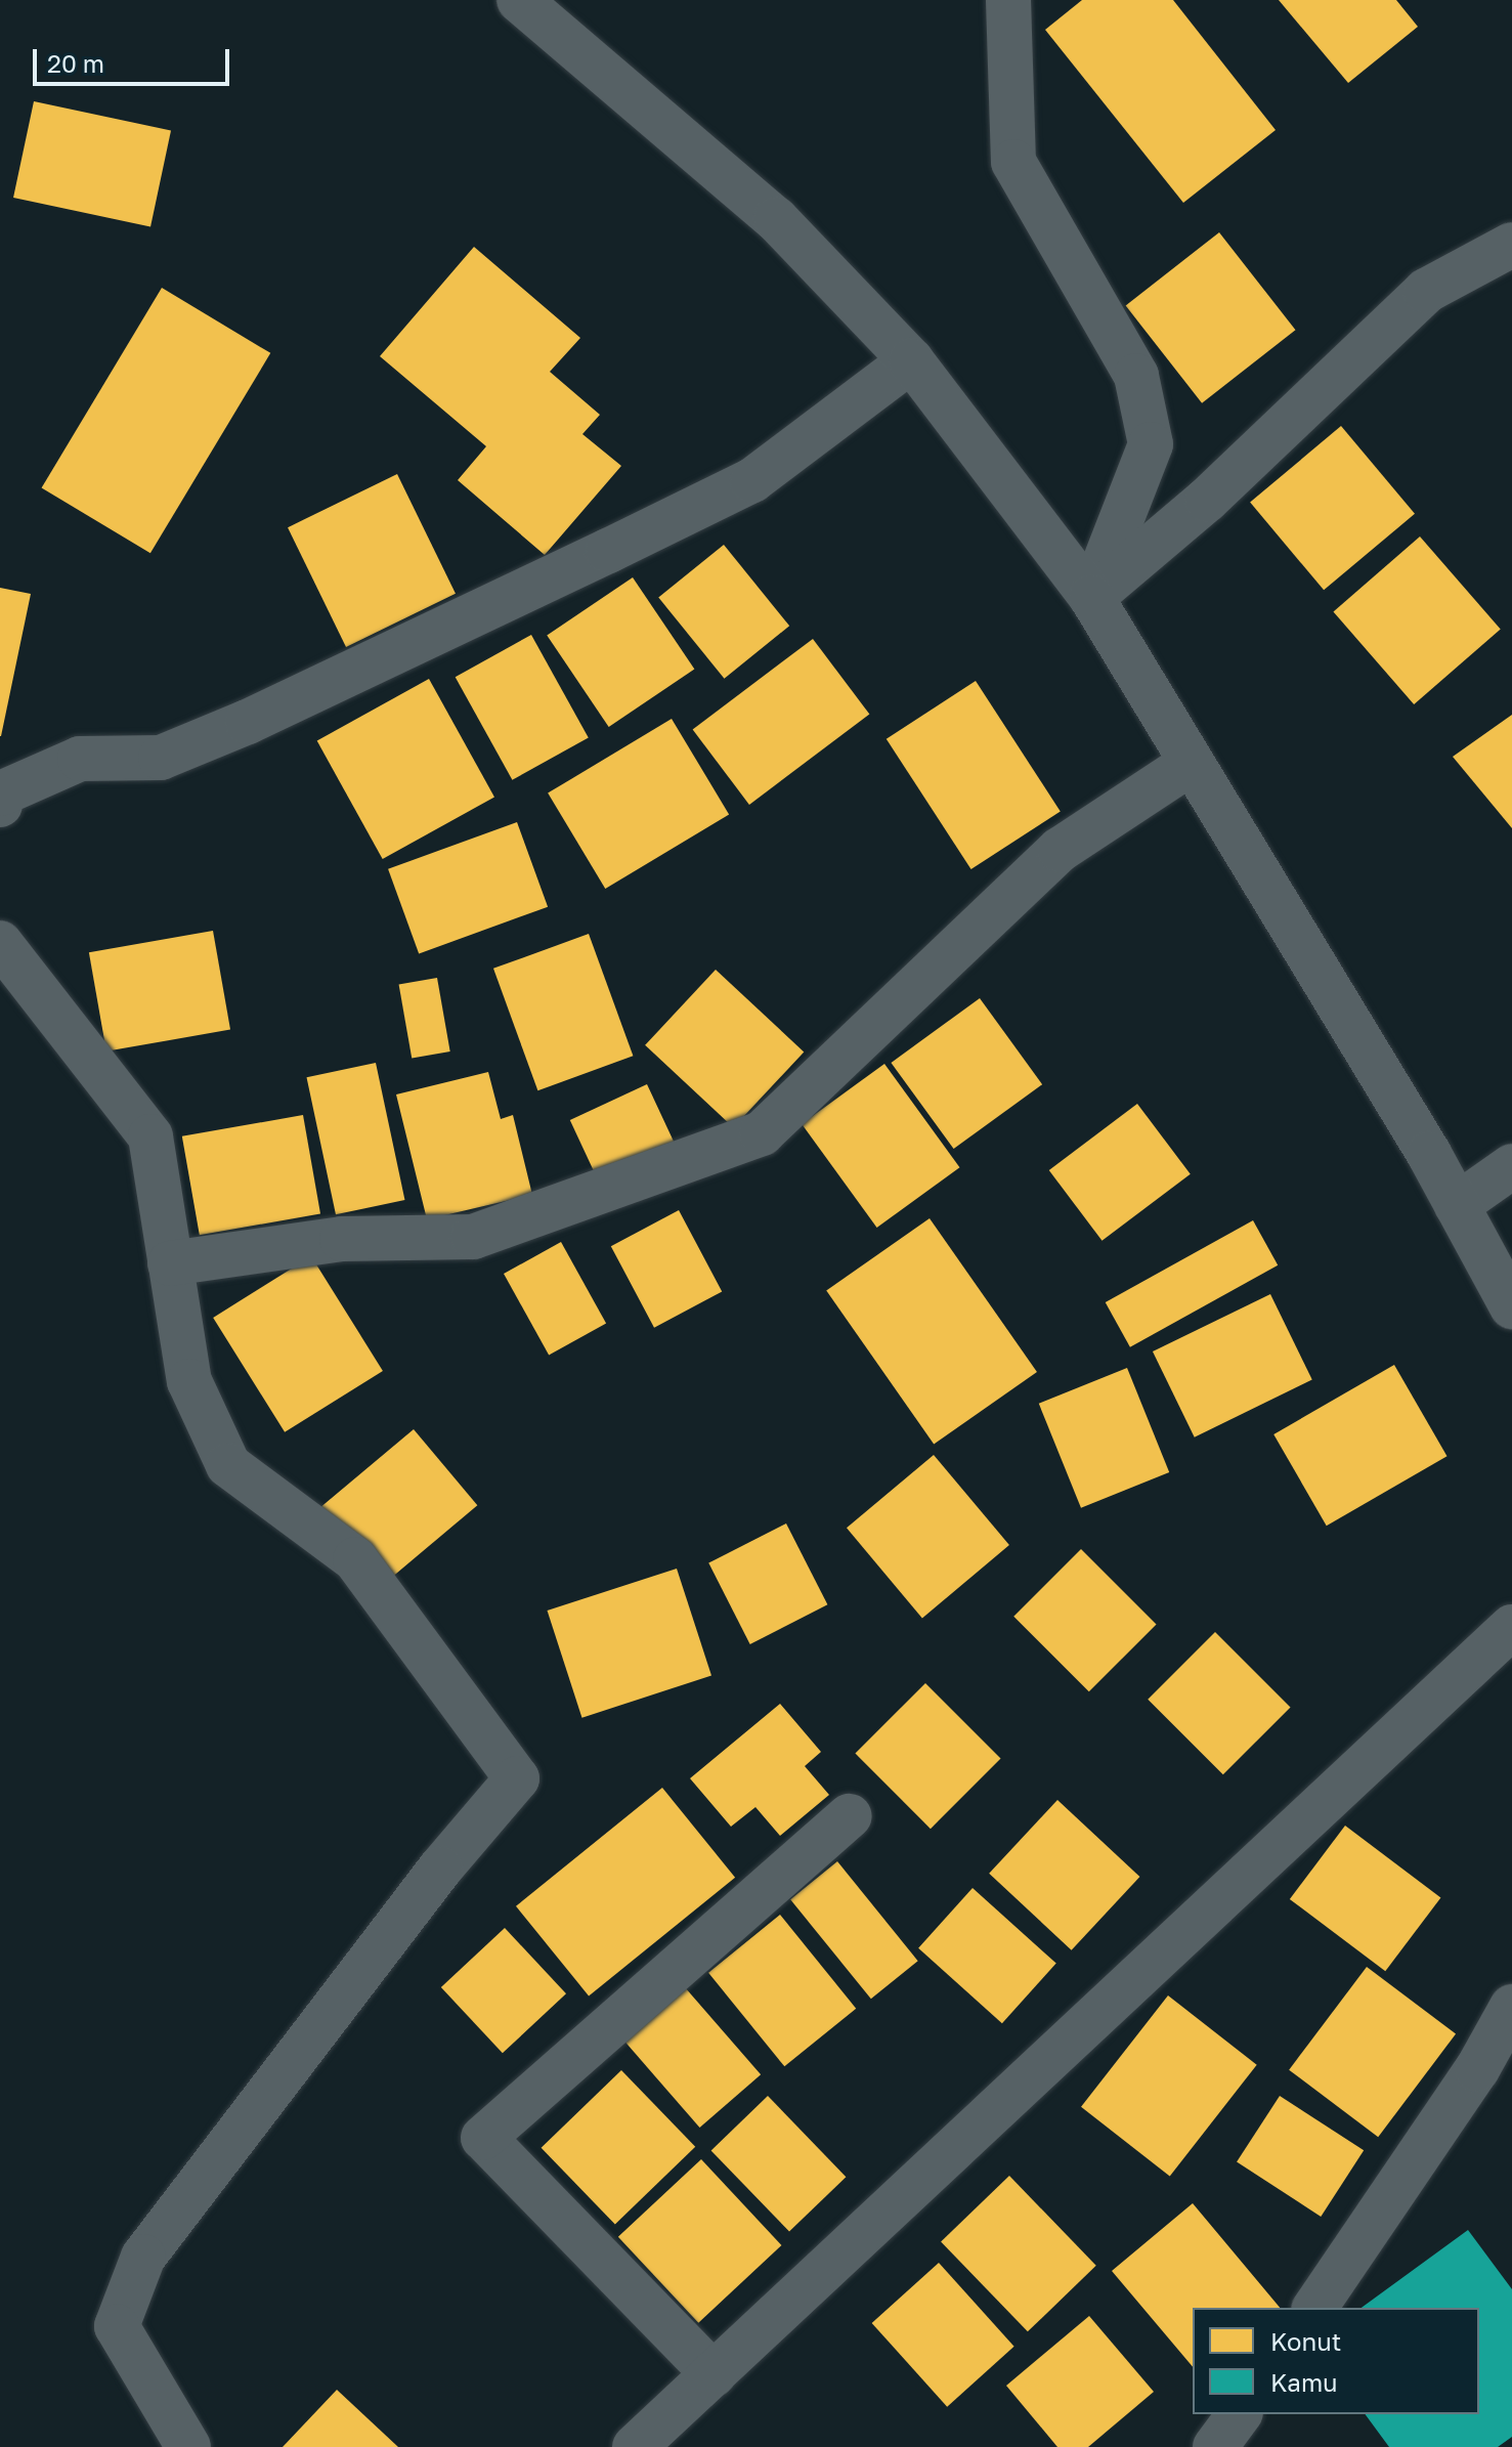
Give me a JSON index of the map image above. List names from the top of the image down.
{
  "legend": ["Konut", "Kamu"],
  "scale_bar": "20 m"
}
